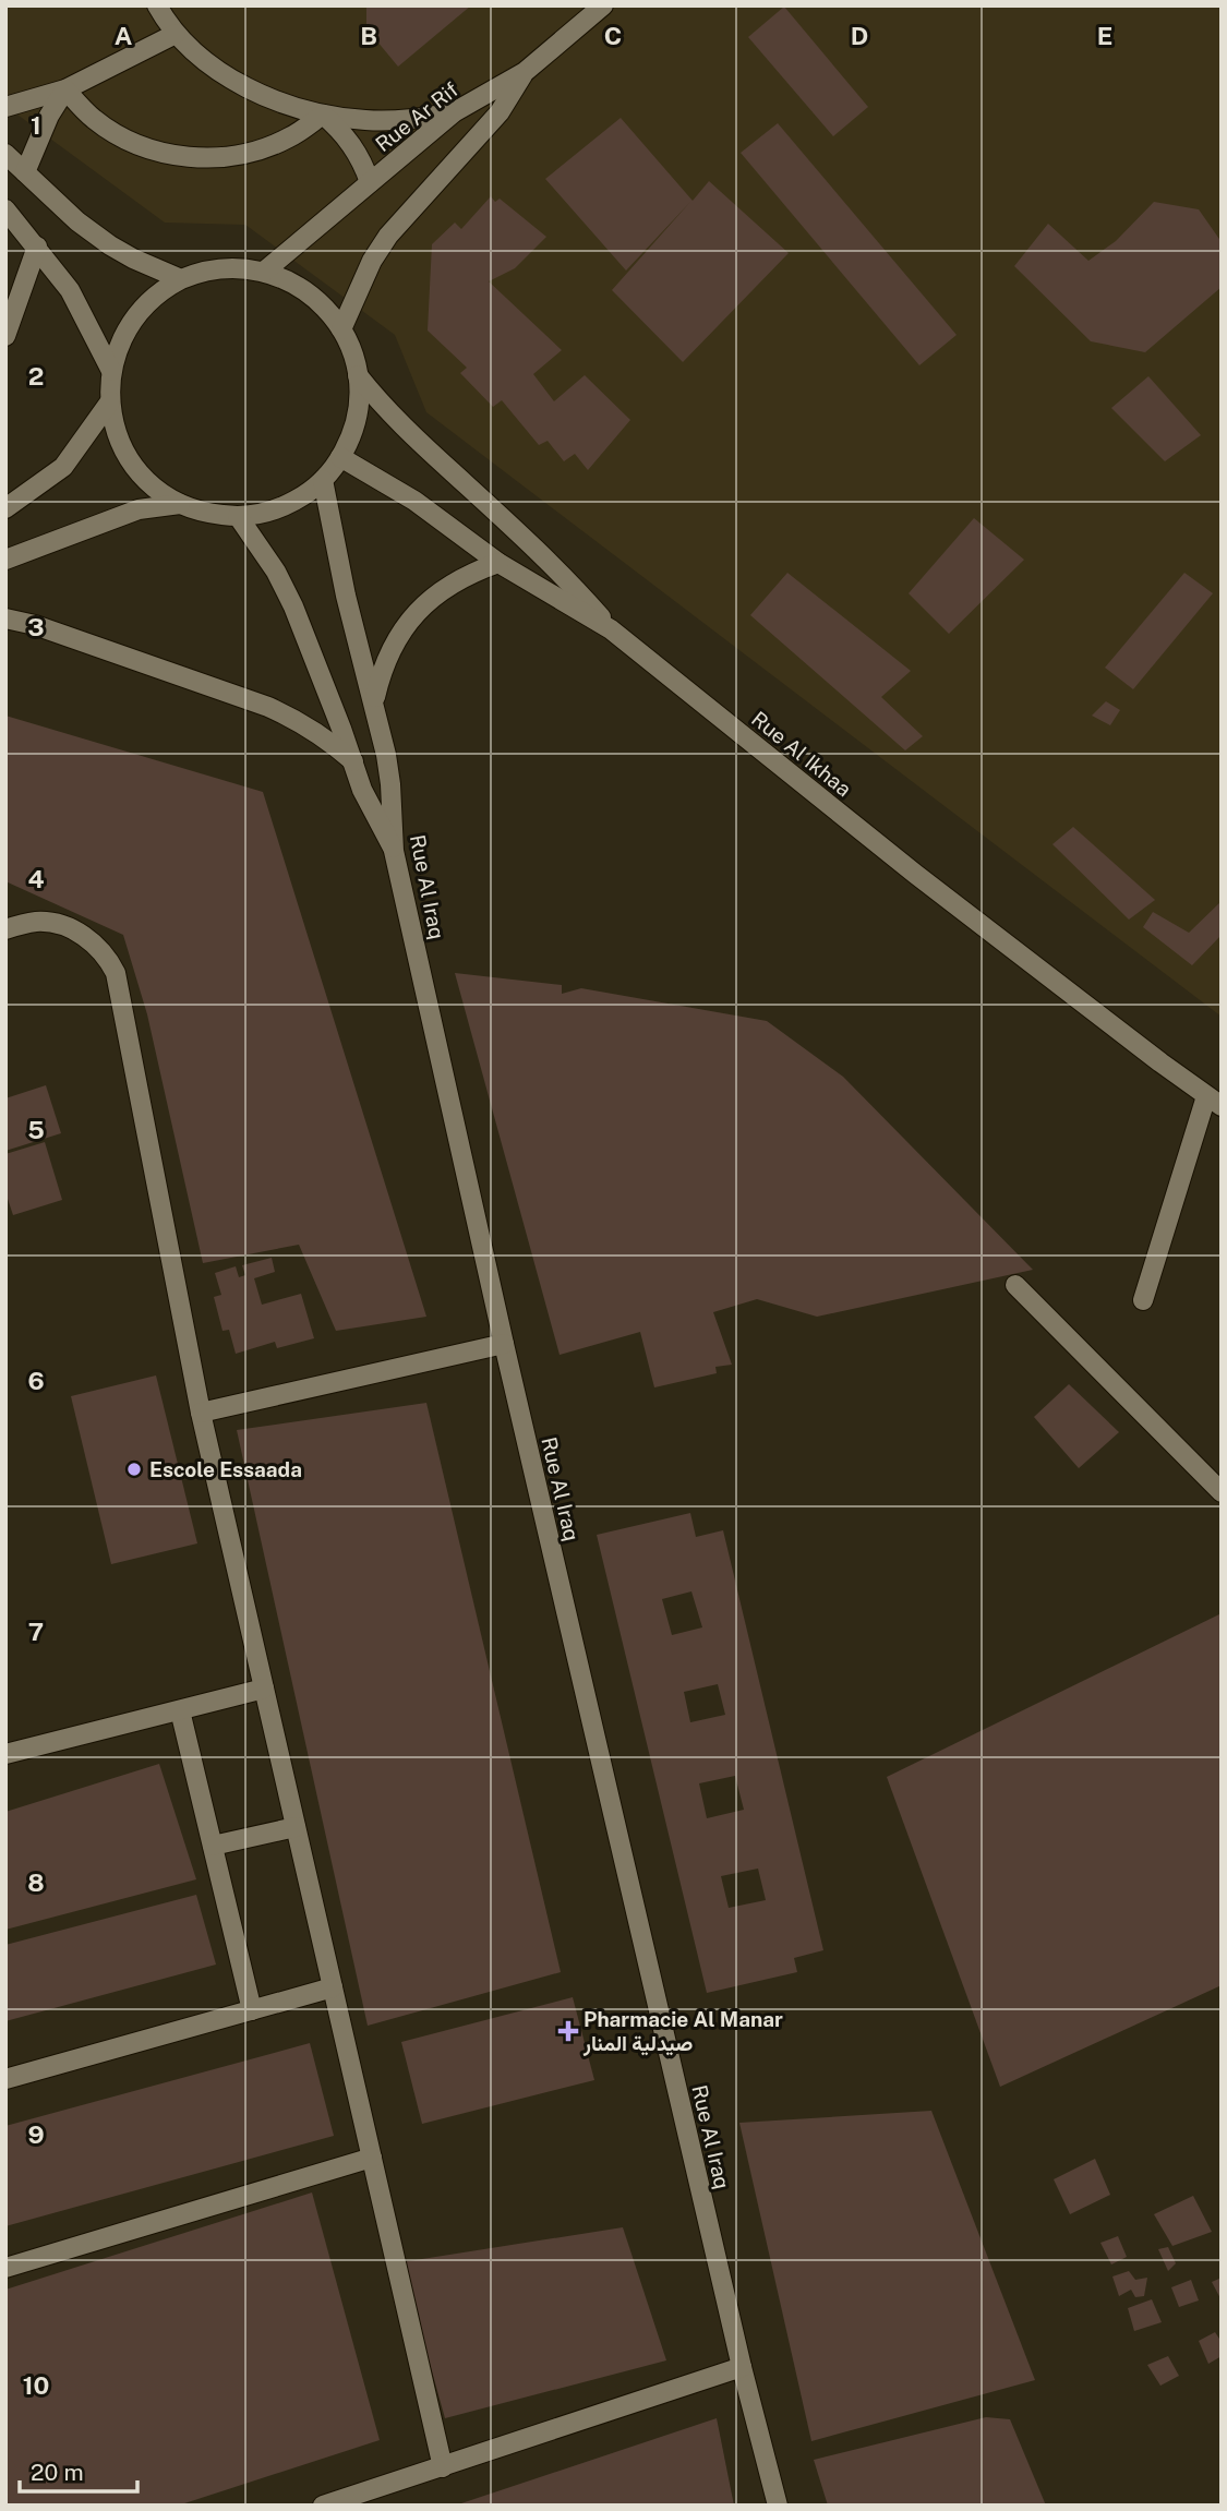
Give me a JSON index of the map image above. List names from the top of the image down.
{
  "streets": {
    "street": ["Rue Ar Rif", "Rue Al Ikhaa", "Rue Al Iraq"]
  },
  "crossings": [
    ["Rue Ar Rif", "Rue Al Ikhaa"],
    ["Rue Ar Rif", "Rue Al Iraq"],
    ["Rue Al Ikhaa", "Rue Al Iraq"]
  ],
  "places": {
    "other": ["Escole Essaada"],
    "health": ["Pharmacie Al Manar صيدلية المنار"]
  },
  "scale_bar": "20 m",
  "grid": {
    "columns": [
      "A",
      "B",
      "C",
      "D",
      "E"
    ],
    "rows": [
      "1",
      "2",
      "3",
      "4",
      "5",
      "6",
      "7",
      "8",
      "9",
      "10"
    ]
  }
}
